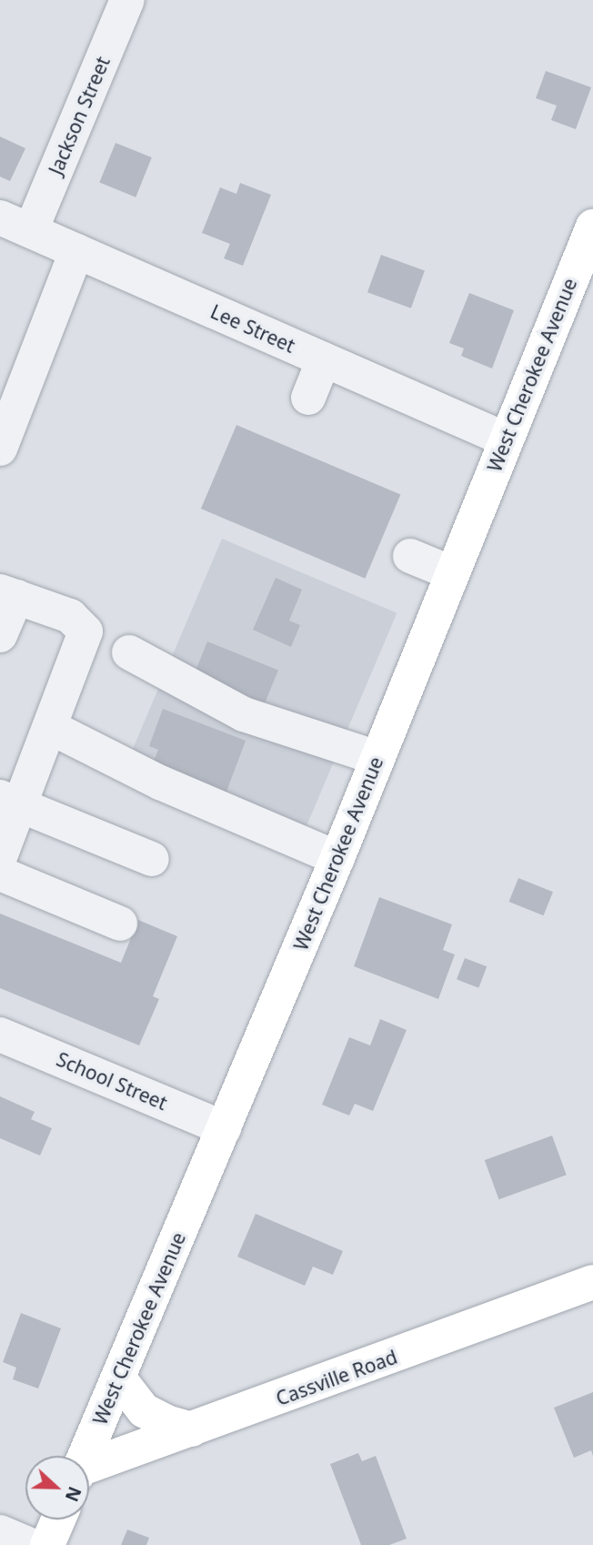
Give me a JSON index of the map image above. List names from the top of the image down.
{
  "streets": {
    "main road": ["West Cherokee Avenue", "Cassville Road"],
    "street": ["Jackson Street", "Lee Street", "School Street"]
  },
  "crossings": [
    ["Jackson Street", "Lee Street"],
    ["Lee Street", "West Cherokee Avenue"],
    ["West Cherokee Avenue", "School Street"]
  ],
  "north": "right"
}
